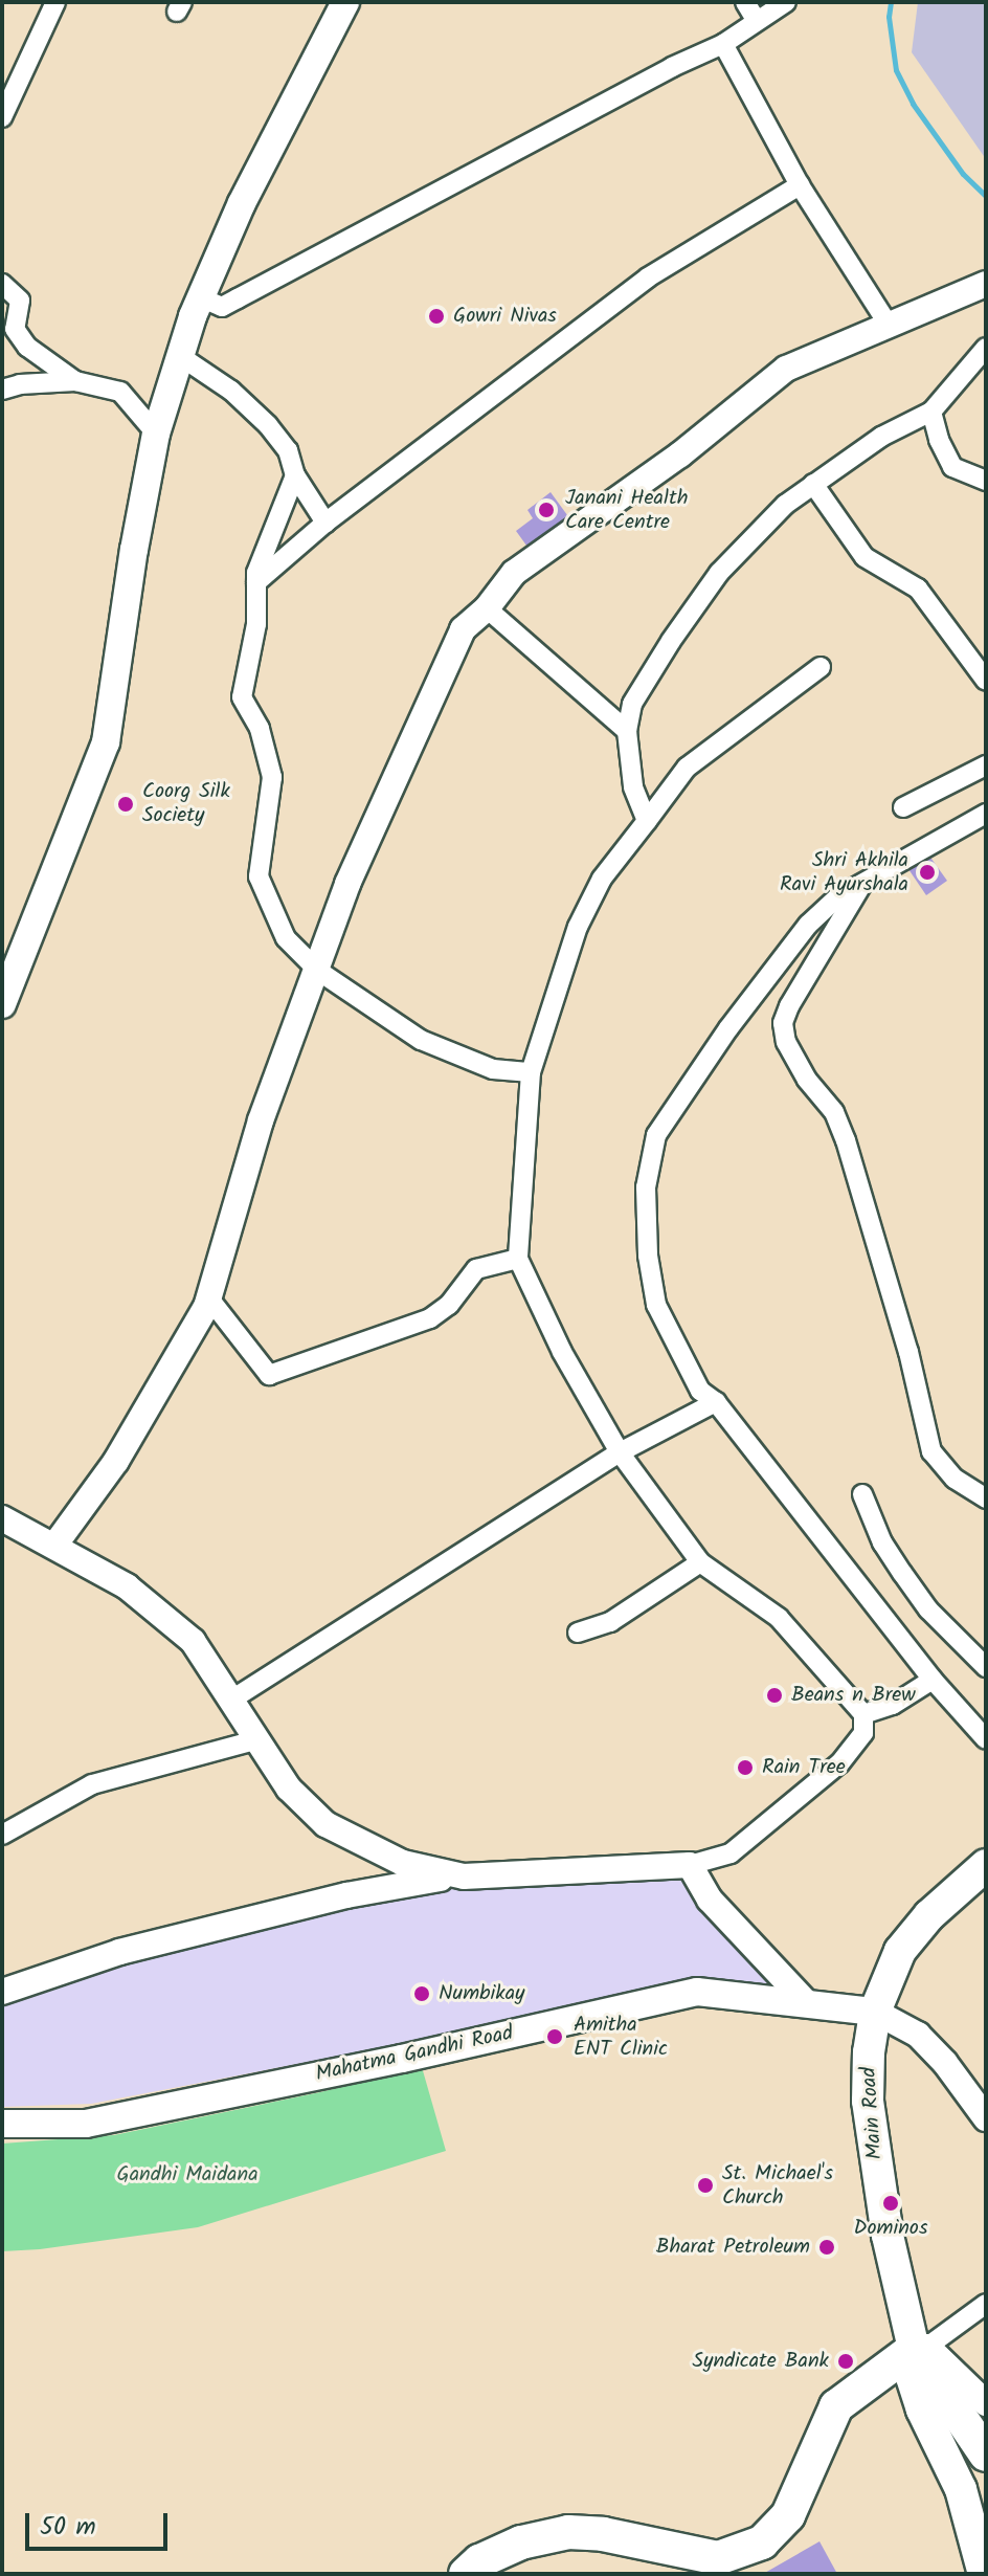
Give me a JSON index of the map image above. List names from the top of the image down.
{
  "streets": {
    "main road": ["Mahatma Gandhi Road", "Main Road"]
  },
  "crossings": [
    ["Mahatma Gandhi Road", "Main Road"]
  ],
  "parks": ["Gandhi Maidana"],
  "places": [
    "Gowri Nivas",
    "Janani Health Care Centre",
    "Coorg Silk Society",
    "Shri Akhila Ravi Ayurshala",
    "Beans n Brew",
    "Rain Tree",
    "Numbikay",
    "Amitha ENT Clinic",
    "St. Michael's Church",
    "Dominos",
    "Bharat Petroleum",
    "Syndicate Bank"
  ],
  "scale_bar": "50 m"
}
